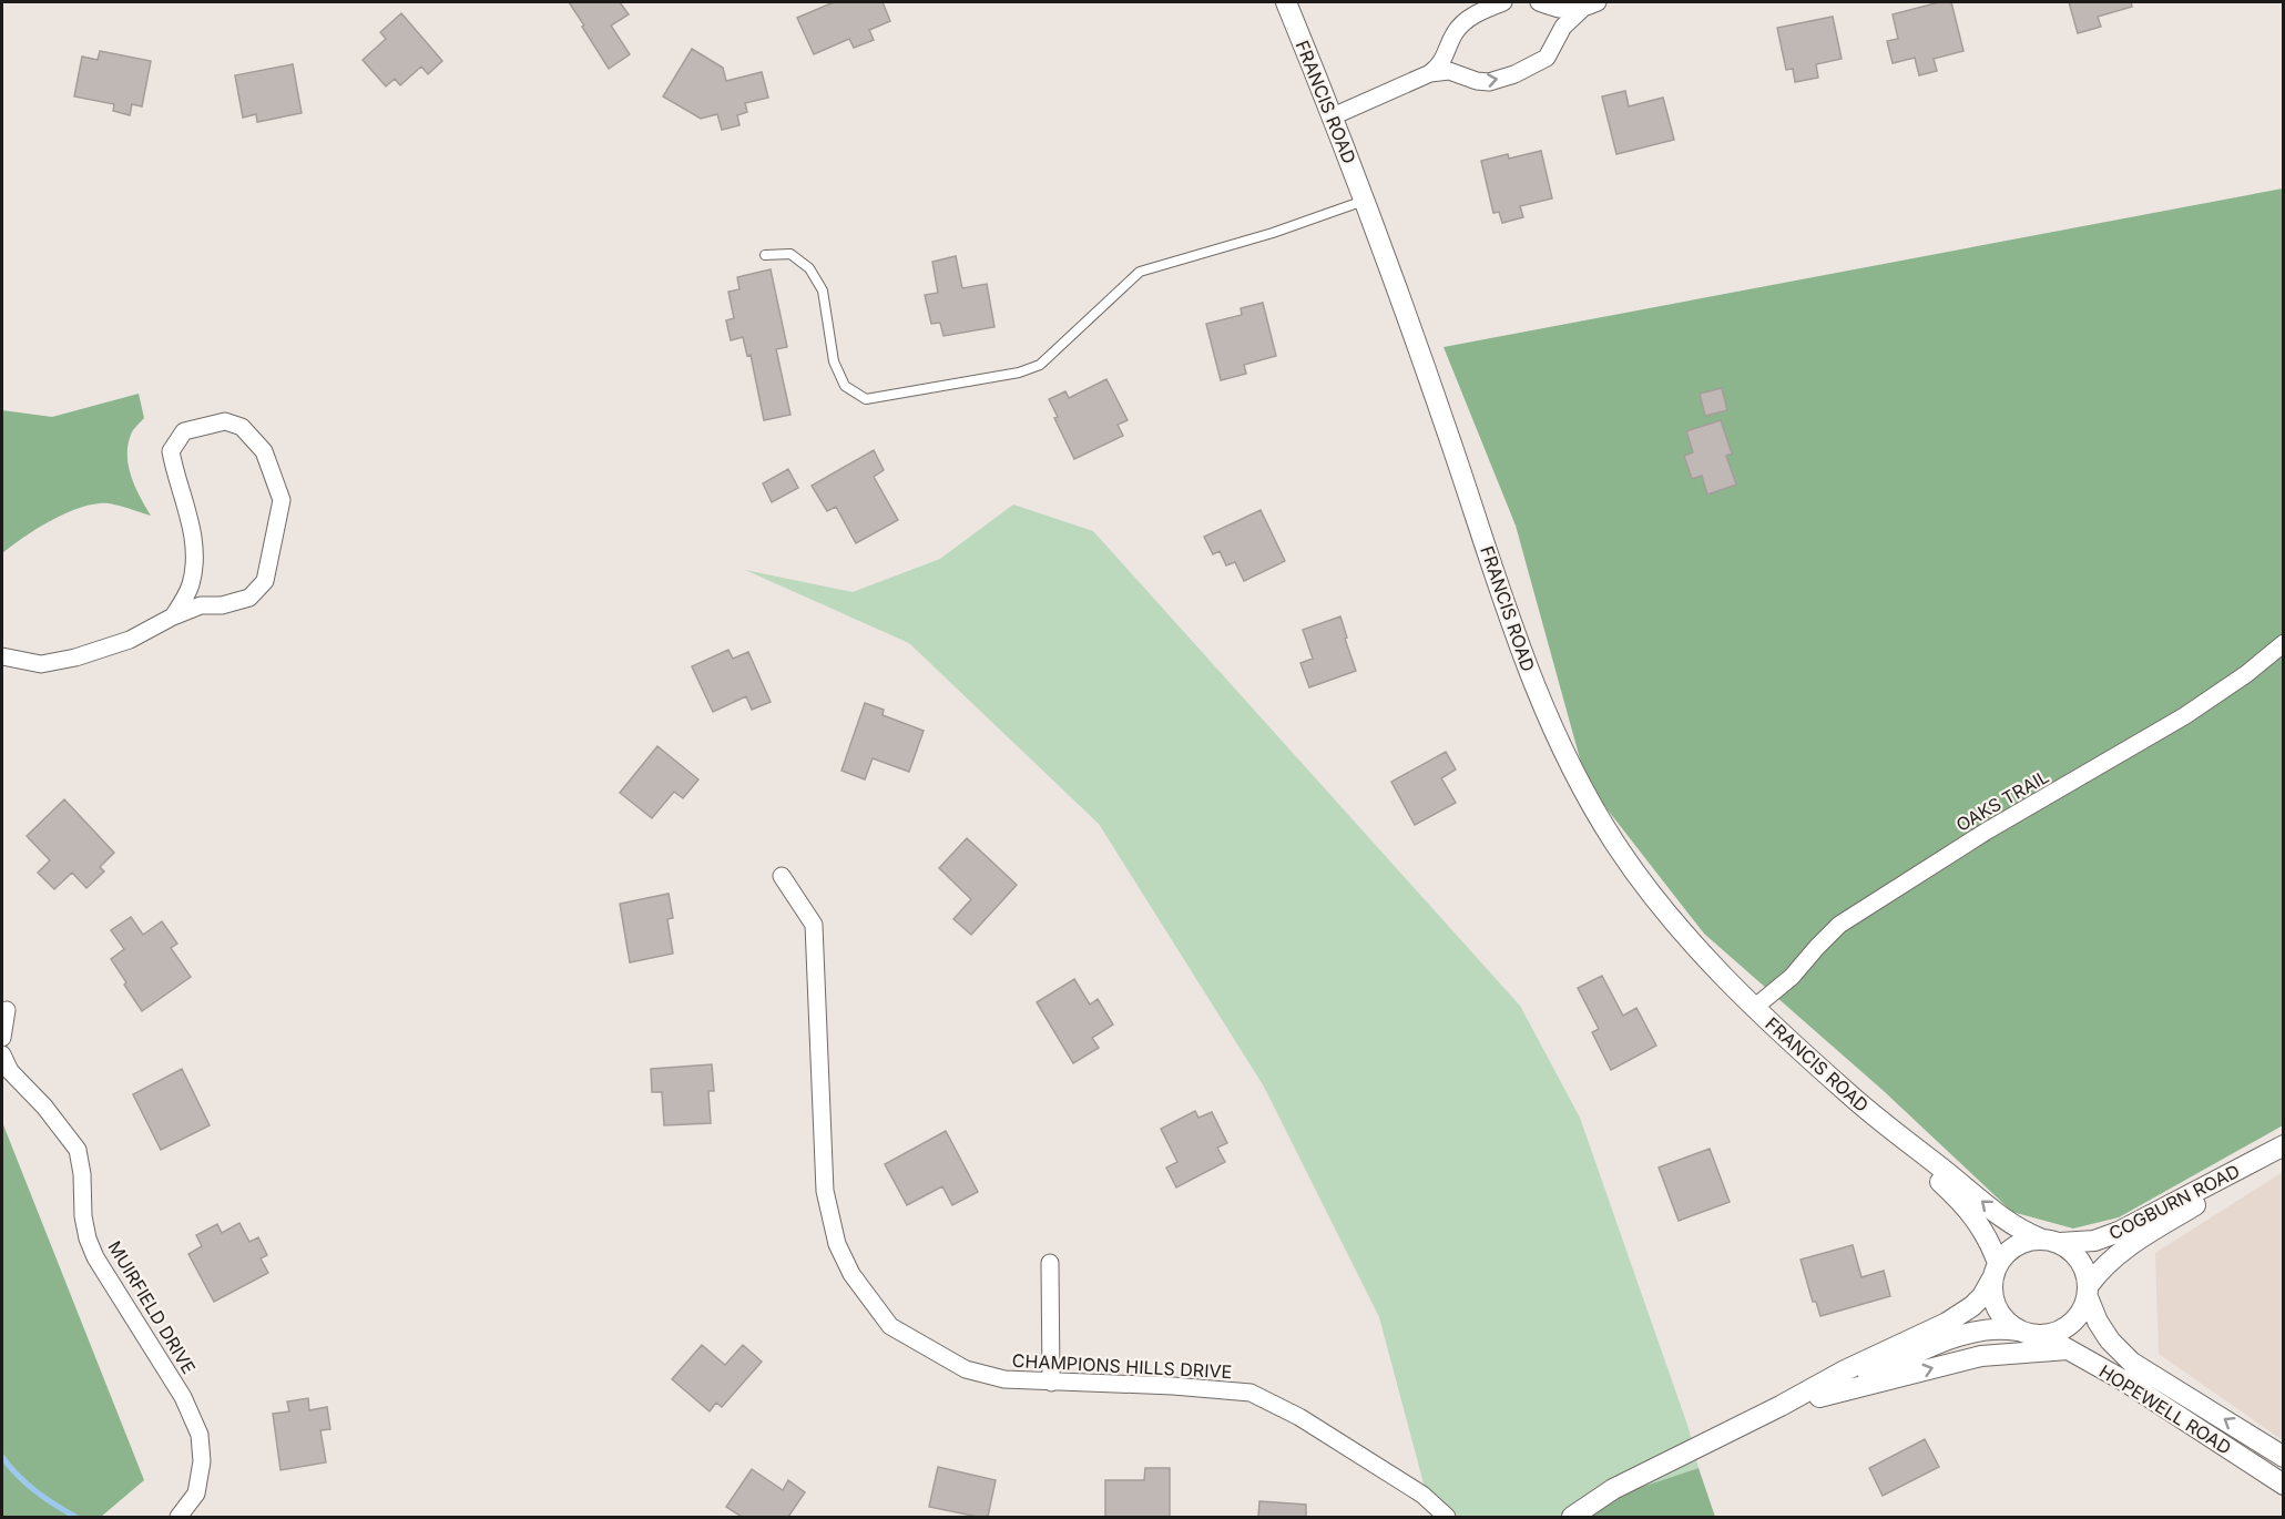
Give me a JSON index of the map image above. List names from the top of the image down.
{
  "streets": {
    "street": [
      "FRANCIS ROAD",
      "OAKS TRAIL",
      "COGBURN ROAD",
      "MUIRFIELD DRIVE",
      "CHAMPIONS HILLS DRIVE",
      "HOPEWELL ROAD"
    ]
  },
  "crossings": [
    ["FRANCIS ROAD", "OAKS TRAIL"],
    ["FRANCIS ROAD", "COGBURN ROAD"],
    ["FRANCIS ROAD", "HOPEWELL ROAD"],
    ["COGBURN ROAD", "HOPEWELL ROAD"]
  ]
}
